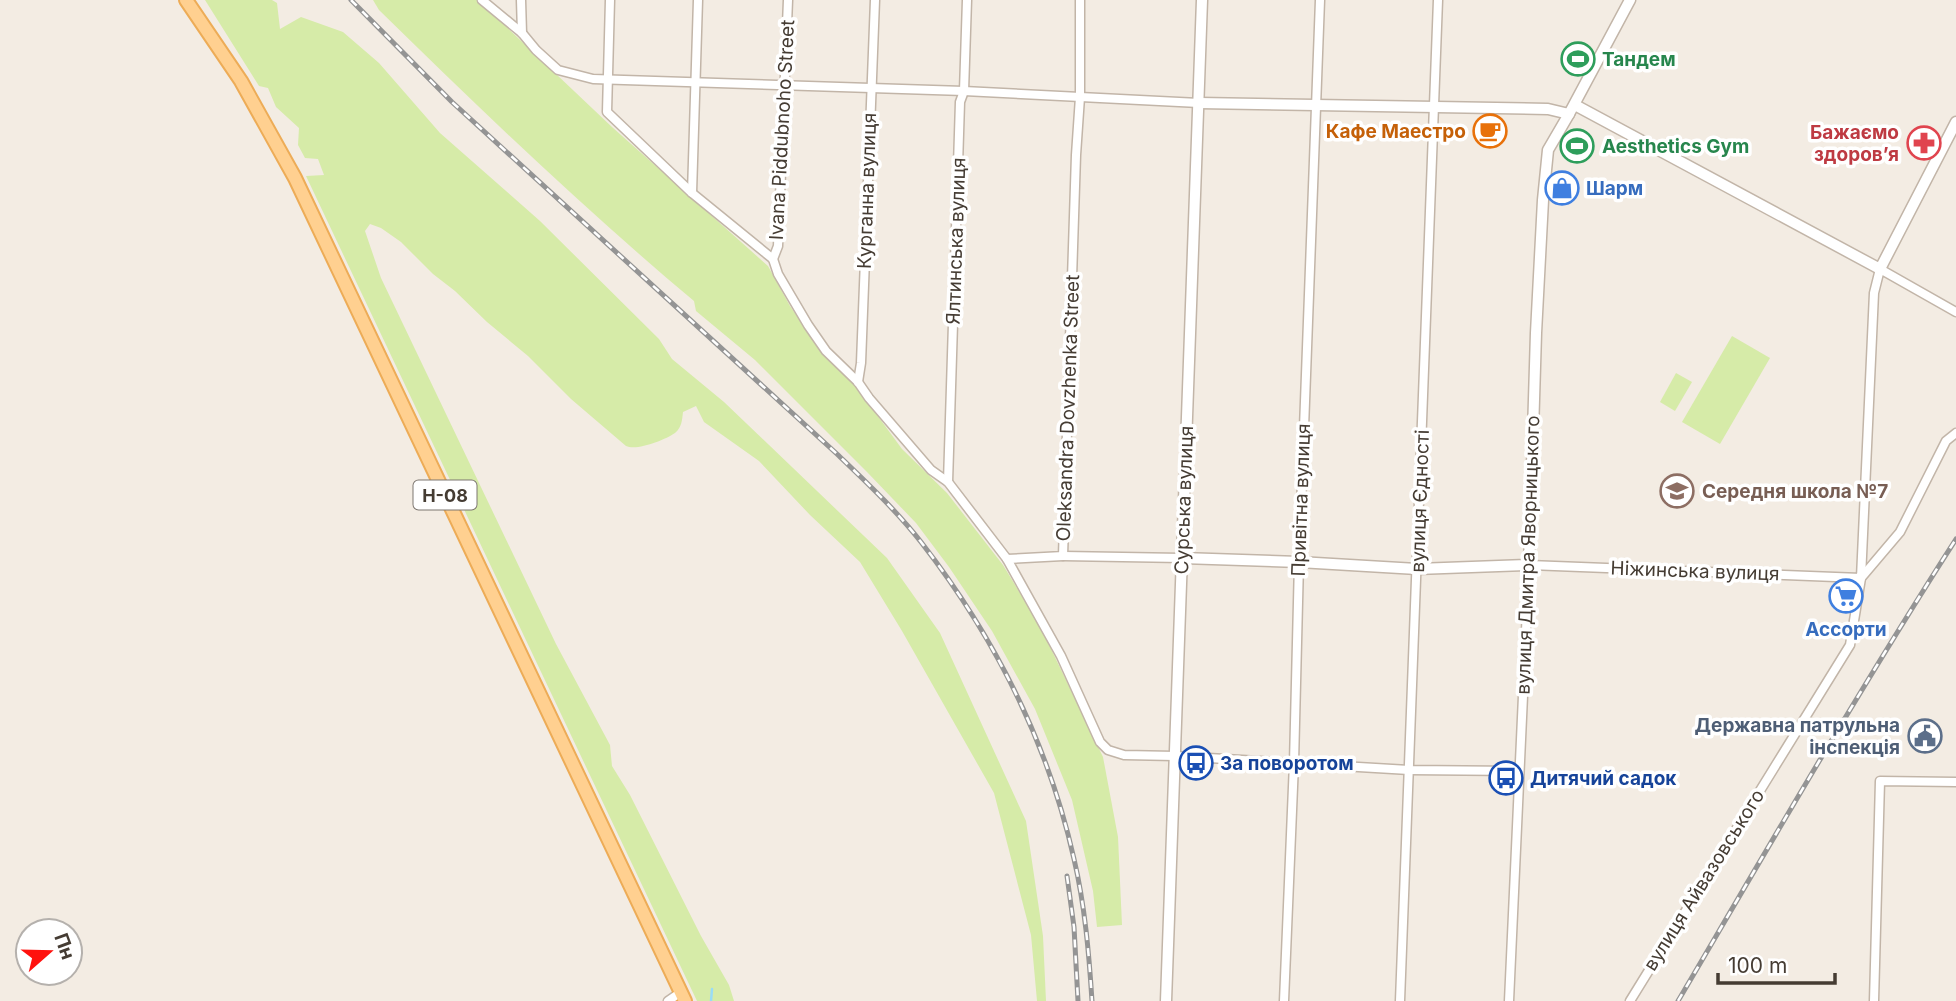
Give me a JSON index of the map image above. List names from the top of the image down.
{
  "streets": {
    "main road": ["Н-08"],
    "street": [
      "Ivana Piddubnoho Street",
      "Курганна вулиця",
      "Ялтинська вулиця",
      "Oleksandra Dovzhenka Street",
      "Сурська вулиця",
      "Привітна вулиця",
      "вулиця Єдності",
      "вулиця Дмитра Яворницького",
      "Ніжинська вулиця",
      "вулиця Айвазовського"
    ]
  },
  "crossings": [
    ["вулиця Дмитра Яворницького", "Ніжинська вулиця"],
    ["Ніжинська вулиця", "вулиця Айвазовського"]
  ],
  "places": {
    "sports": ["Тандем", "Aesthetics Gym"],
    "cafe": ["Кафе Маестро"],
    "pharmacy": ["Бажаємо здоровʼя"],
    "shop": ["Шарм"],
    "school or university": ["Середня школа №7"],
    "supermarket": ["Ассорти"],
    "public building": ["Державна патрульна інспекція"],
    "bus stop": ["За поворотом", "Дитячий садок"]
  },
  "scale_bar": "100 m",
  "north": "right"
}
